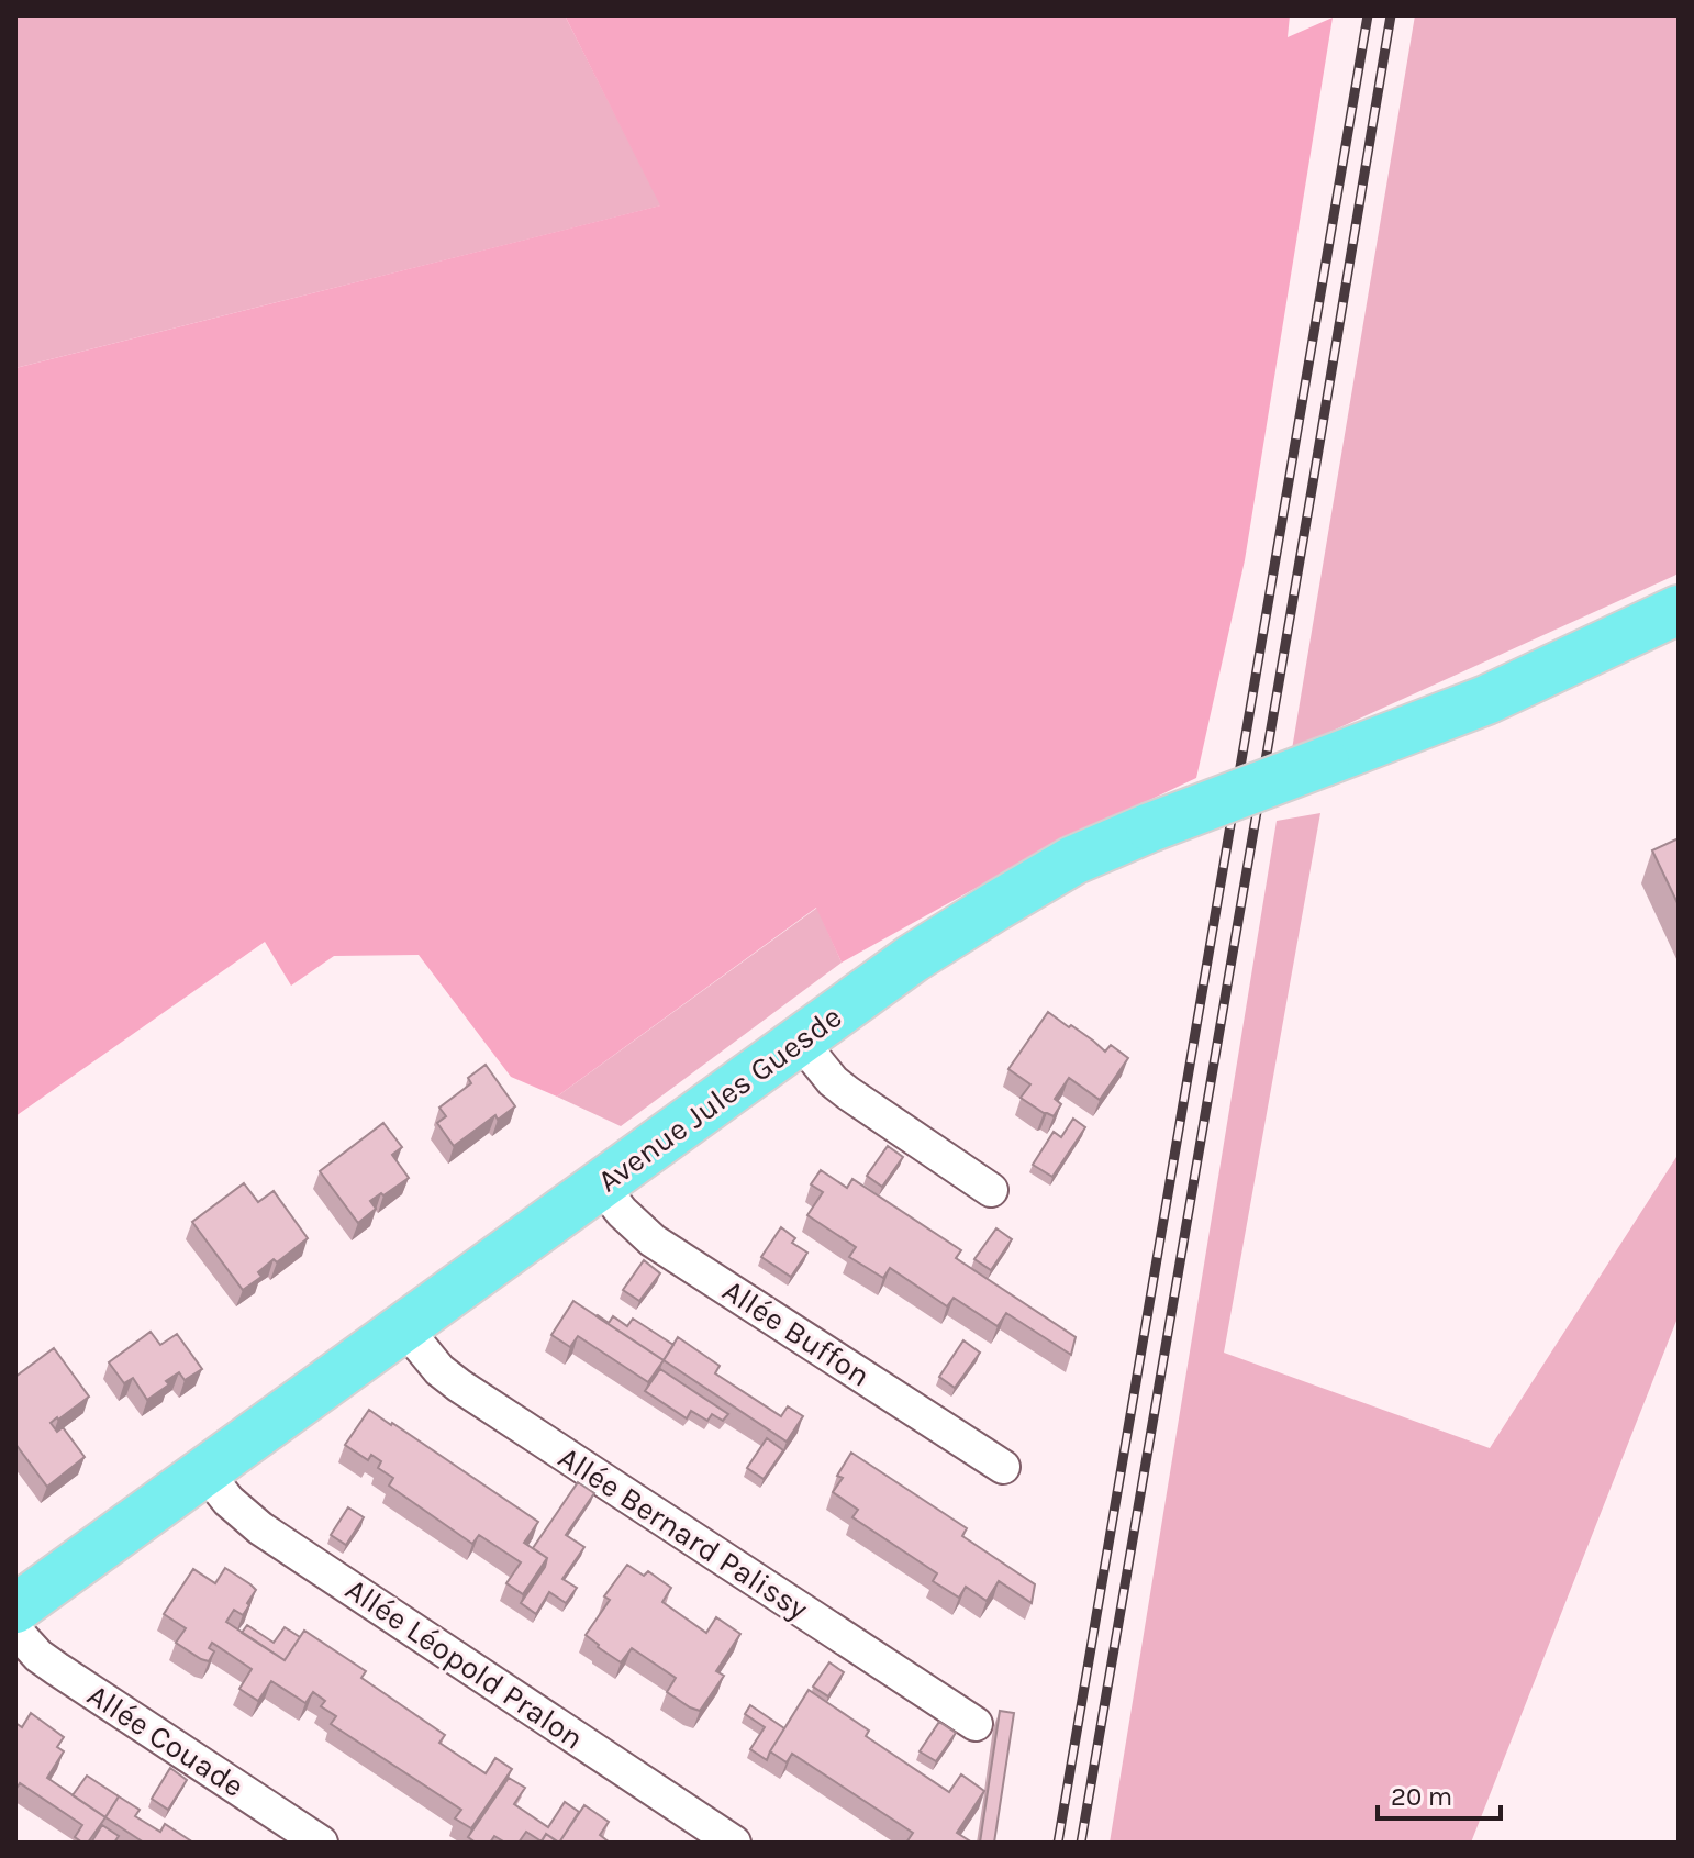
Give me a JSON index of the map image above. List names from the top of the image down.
{
  "streets": {
    "main road": ["Avenue Jules Guesde"],
    "street": [
      "Allée Buffon",
      "Allée Bernard Palissy",
      "Allée Léopold Pralon",
      "Allée Couade"
    ]
  },
  "crossings": [
    ["Avenue Jules Guesde", "Allée Buffon"],
    ["Avenue Jules Guesde", "Allée Bernard Palissy"],
    ["Avenue Jules Guesde", "Allée Léopold Pralon"]
  ],
  "scale_bar": "20 m"
}
